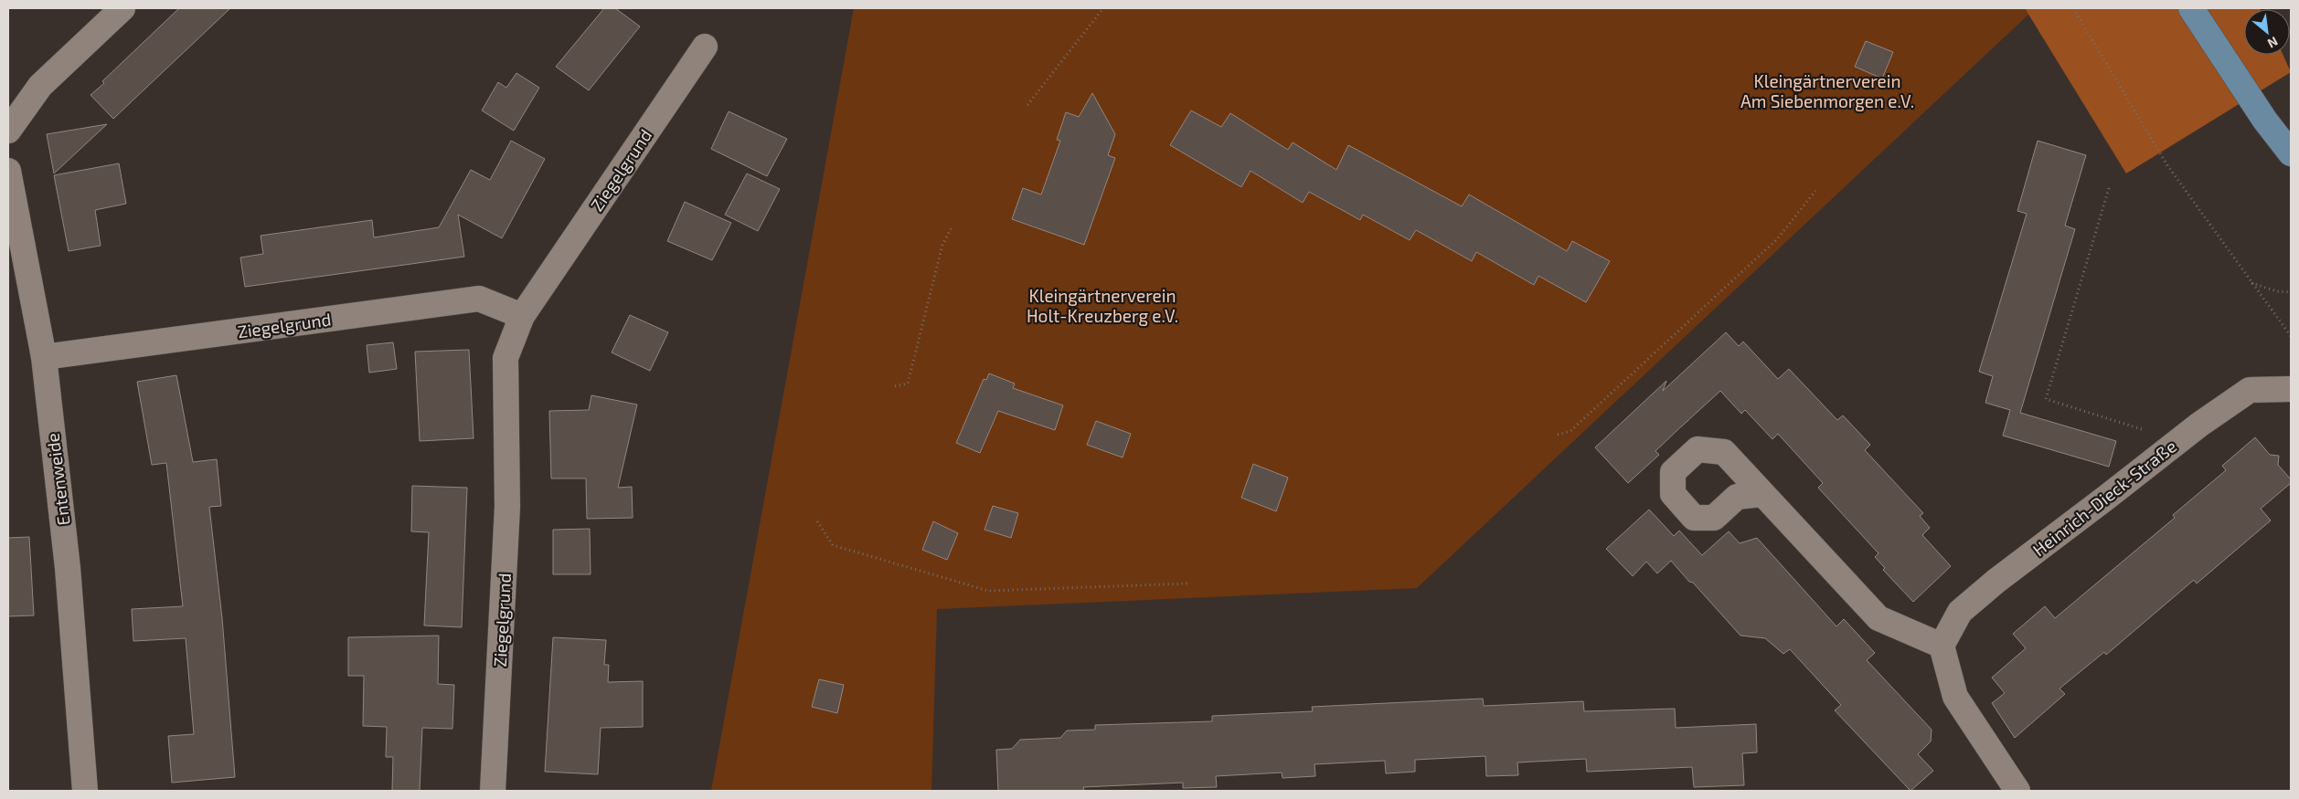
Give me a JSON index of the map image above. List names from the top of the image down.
{
  "streets": {
    "street": ["Ziegelgrund", "Entenweide", "Heinrich-Dieck-Straße"]
  },
  "crossings": [
    ["Ziegelgrund", "Entenweide"]
  ],
  "parks": ["Kleingärtnerverein Am Siebenmorgen e.V.", "Kleingärtnerverein Holt-Kreuzberg e.V."],
  "north": "bottom right"
}
